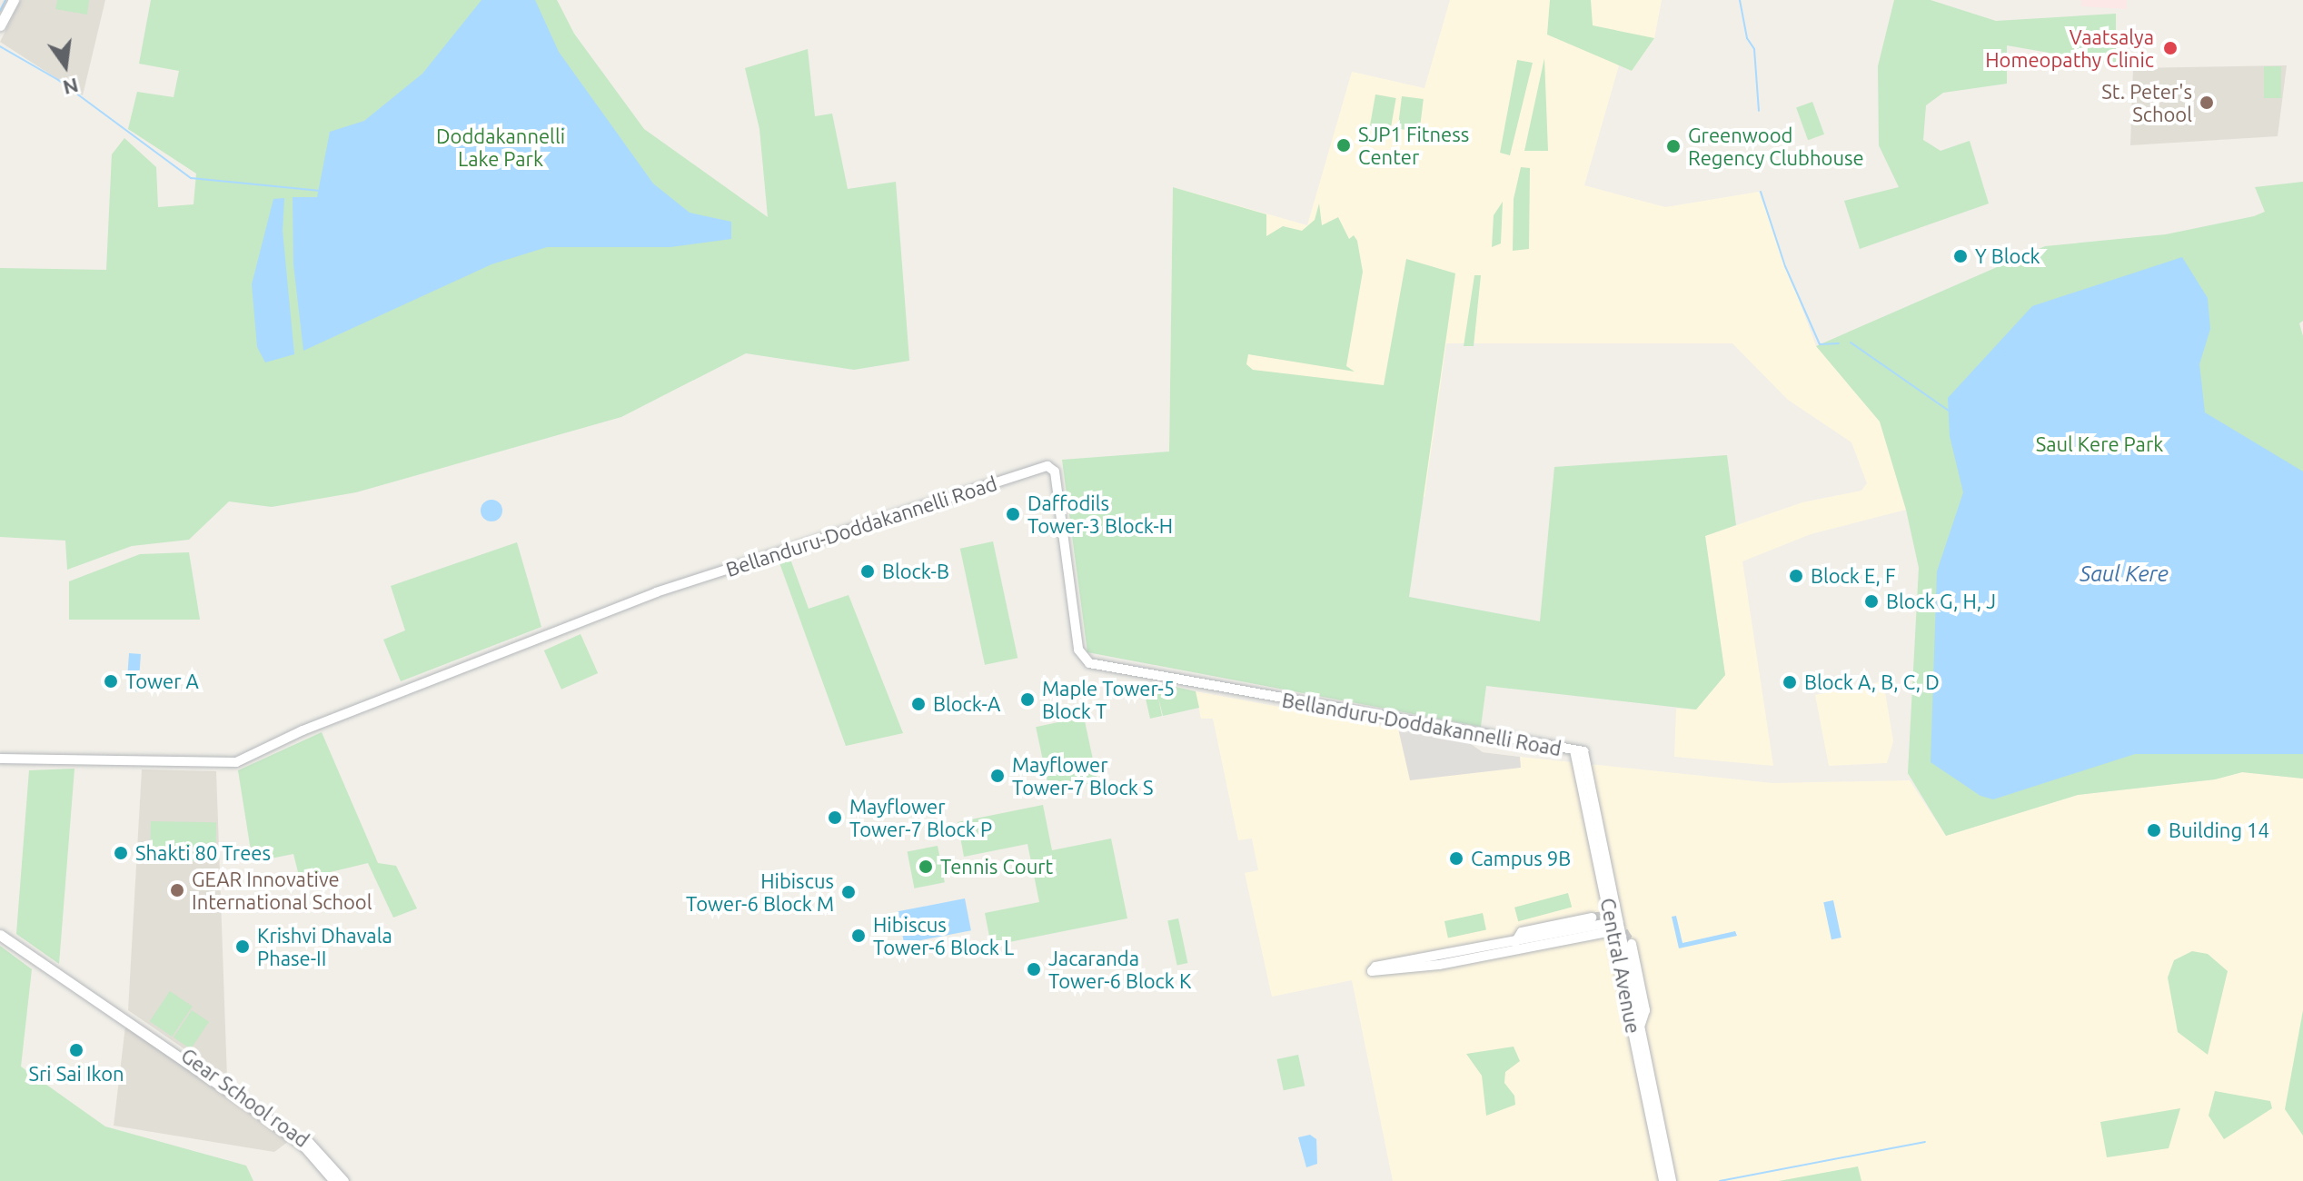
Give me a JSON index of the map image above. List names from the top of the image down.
{
  "streets": {
    "main road": ["Gear School road"],
    "street": ["Bellanduru-Doddakannelli Road", "Central Avenue"]
  },
  "crossings": [
    ["Bellanduru-Doddakannelli Road", "Central Avenue"]
  ],
  "water": ["Saul Kere"],
  "parks": ["Doddakannelli Lake Park", "Saul Kere Park"],
  "places": [
    "Vaatsalya Homeopathy Clinic",
    "St. Peter's School",
    "SJP1 Fitness Center",
    "Greenwood Regency Clubhouse",
    "Y Block",
    "Daffodils Tower-3 Block-H",
    "Block-B",
    "Block E, F",
    "Block G, H, J",
    "Tower A",
    "Block A, B, C, D",
    "Maple Tower-5 Block T",
    "Block-A",
    "Mayflower Tower-7 Block S",
    "Mayflower Tower-7 Block P",
    "Building 14",
    "Shakti 80 Trees",
    "Campus 9B",
    "Tennis Court",
    "GEAR Innovative International School",
    "Hibiscus Tower-6 Block M",
    "Hibiscus Tower-6 Block L",
    "Krishvi Dhavala Phase-II",
    "Jacaranda Tower-6 Block K",
    "Sri Sai Ikon"
  ],
  "north": "bottom"
}
